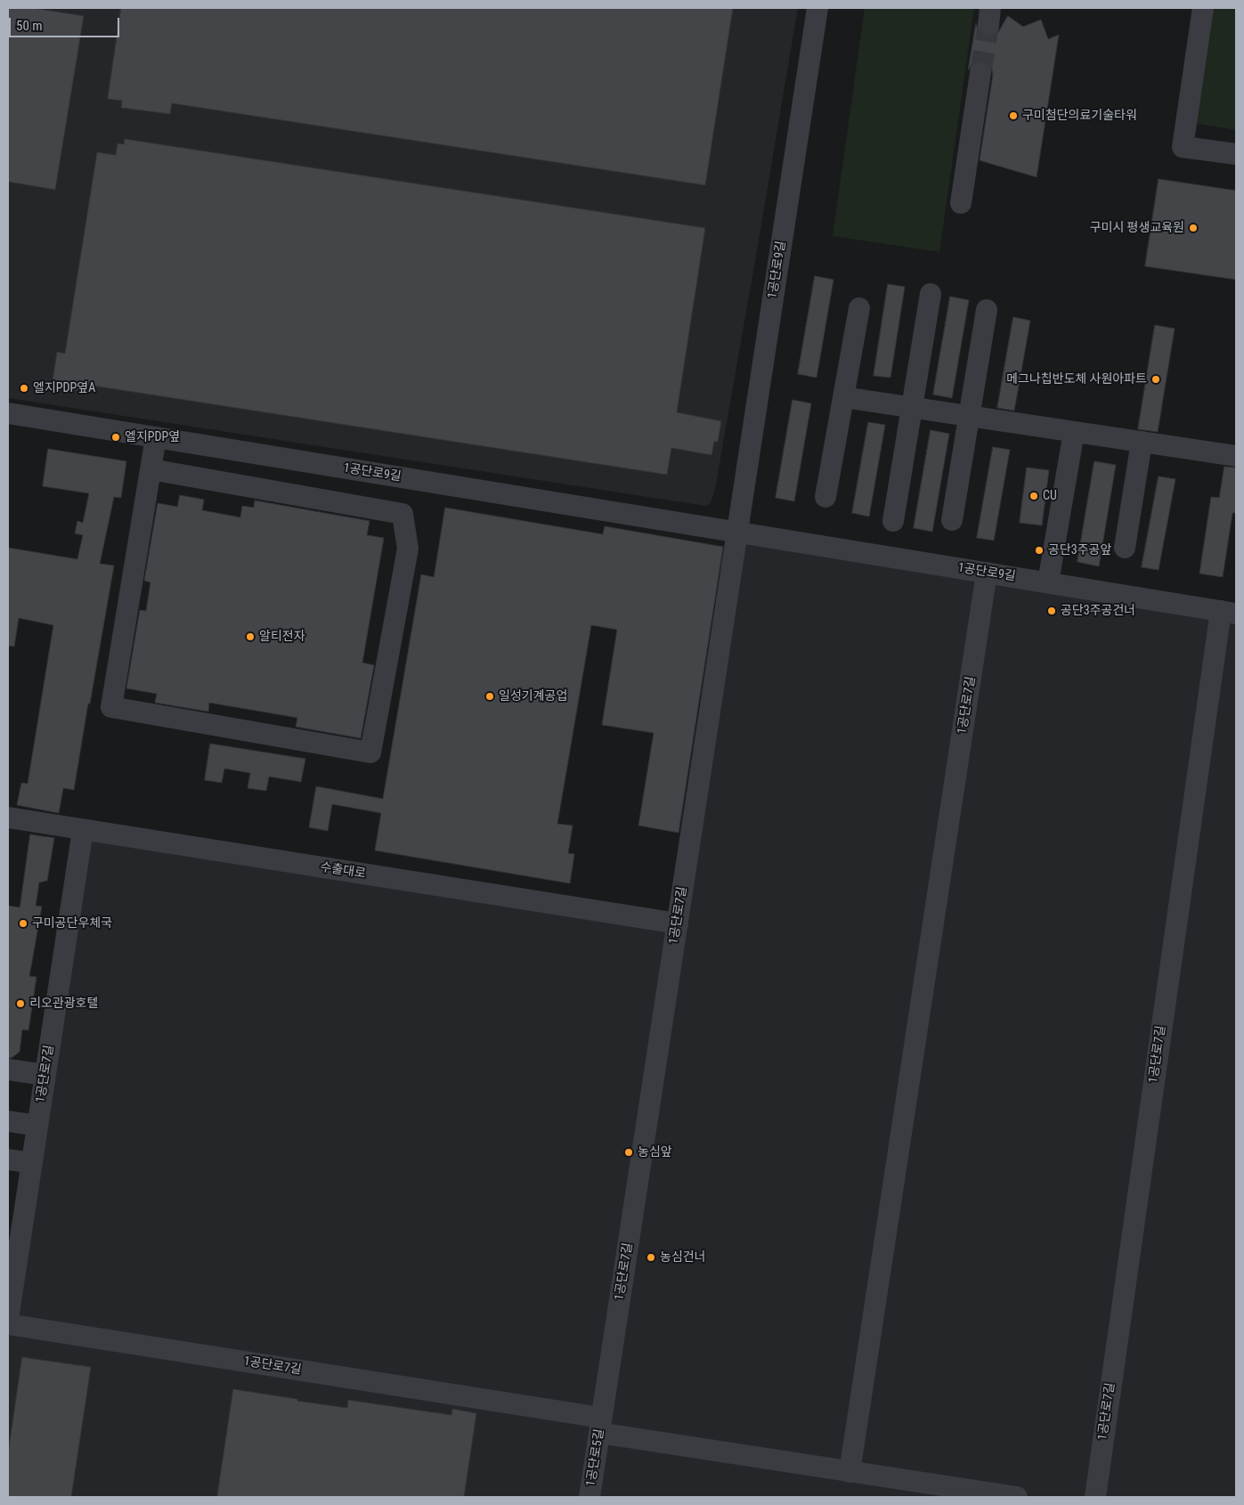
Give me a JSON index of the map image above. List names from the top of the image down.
{
  "streets": {
    "street": [
      "1공단로9길",
      "1공단로7길",
      "수출대로",
      "1공단로5길"
    ]
  },
  "crossings": [
    ["1공단로9길", "1공단로7길"],
    ["1공단로7길", "수출대로"],
    ["1공단로7길", "1공단로5길"]
  ],
  "places": [
    "구미첨단의료기술타워",
    "구미시 평생교육원",
    "메그나칩반도체 사원아파트",
    "엘지PDP옆A",
    "엘지PDP옆",
    "CU",
    "공단3주공앞",
    "공단3주공건너",
    "알티전자",
    "일성기계공업",
    "구미공단우체국",
    "리오관광호텔",
    "농심앞",
    "농심건너"
  ],
  "scale_bar": "50 m"
}
